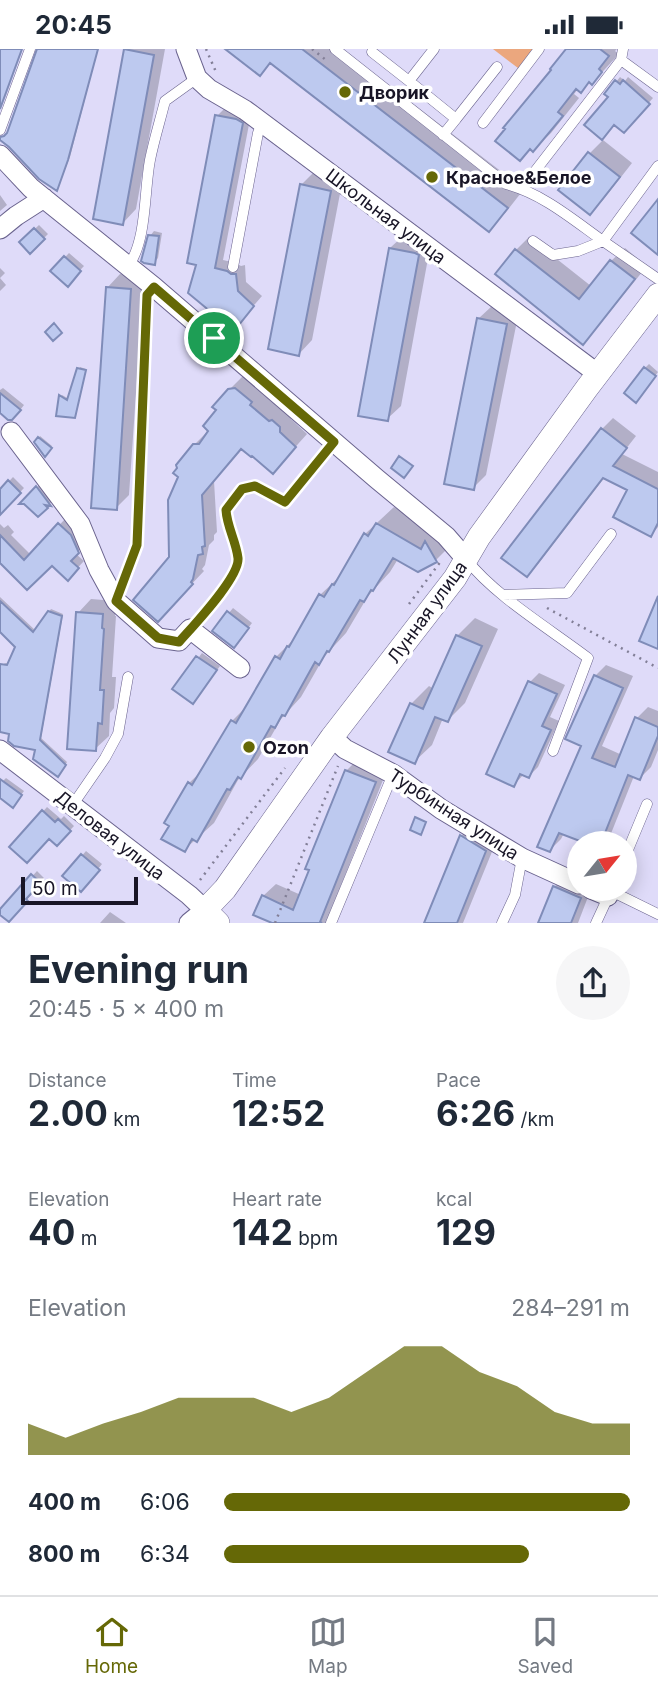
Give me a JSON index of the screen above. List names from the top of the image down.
{
  "streets": {
    "street": [
      "Школьная улица",
      "Лунная улица",
      "Турбинная улица",
      "Деловая улица"
    ]
  },
  "crossings": [
    ["Школьная улица", "Лунная улица"],
    ["Лунная улица", "Турбинная улица"],
    ["Лунная улица", "Деловая улица"]
  ],
  "places": ["Дворик", "Красное&Белое", "Ozon"],
  "scale_bar": "50 m",
  "north": "top right",
  "page": {
    "status": "20:45",
    "scale": "50 m",
    "heading": ["Evening run", "20:45 · 5 × 400 m"],
    "stats": [
      ["Distance", "2.00 km"],
      ["Time", "12:52"],
      ["Pace", "6:26 /km"],
      ["Elevation", "40 m"],
      ["Heart rate", "142 bpm"],
      ["kcal", "129"]
    ],
    "chart": ["Elevation", "284–291 m"],
    "list": [
      {
        "name": "400 m",
        "note": "6:06"
      },
      {
        "name": "800 m",
        "note": "6:34"
      }
    ],
    "tabs": ["Home", "Map", "Saved"]
  }
}
